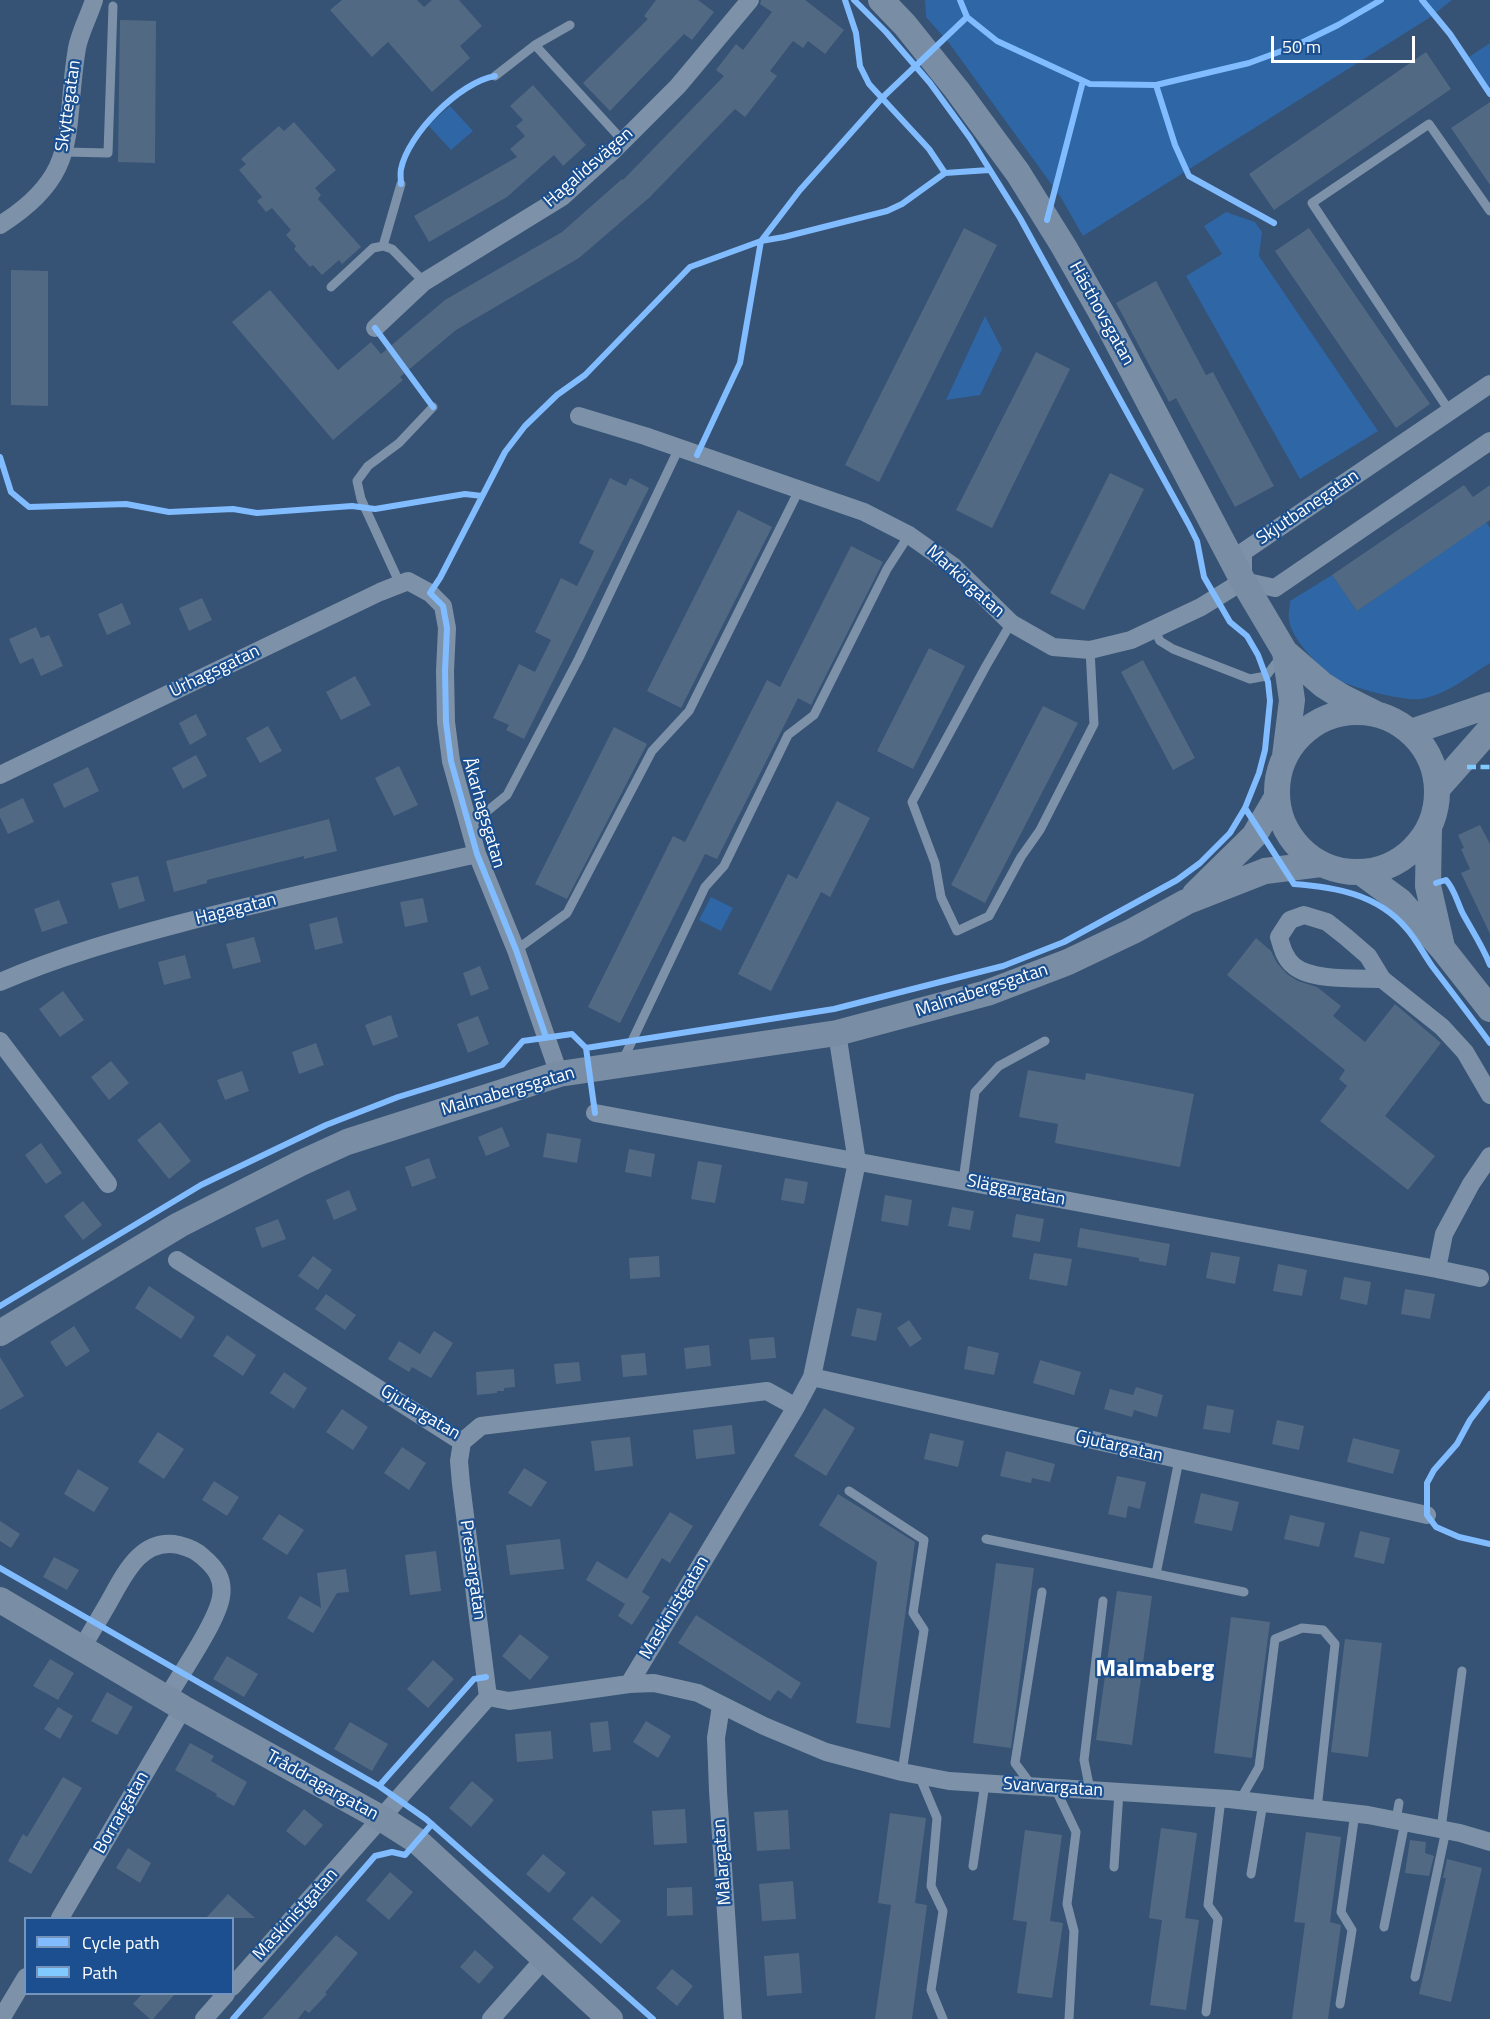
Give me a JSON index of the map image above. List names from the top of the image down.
{
  "streets": {
    "main road": ["Hästhovsgatan", "Malmabergsgatan", "Tråddragargatan"],
    "street": [
      "Skyttegatan",
      "Hagalidsvägen",
      "Skjutbanegatan",
      "Markörgatan",
      "Urhagsgatan",
      "Åkarhagsgatan",
      "Hagagatan",
      "Släggargatan",
      "Gjutargatan",
      "Pressargatan",
      "Maskinistgatan",
      "Svarvargatan",
      "Borrargatan",
      "Målargatan"
    ]
  },
  "crossings": [
    ["Hästhovsgatan", "Skjutbanegatan"],
    ["Hästhovsgatan", "Markörgatan"],
    ["Hästhovsgatan", "Malmabergsgatan"],
    ["Skjutbanegatan", "Markörgatan"],
    ["Urhagsgatan", "Åkarhagsgatan"],
    ["Åkarhagsgatan", "Hagagatan"],
    ["Åkarhagsgatan", "Malmabergsgatan"],
    ["Malmabergsgatan", "Maskinistgatan"],
    ["Släggargatan", "Maskinistgatan"],
    ["Gjutargatan", "Pressargatan"],
    ["Gjutargatan", "Maskinistgatan"],
    ["Pressargatan", "Maskinistgatan"],
    ["Maskinistgatan", "Tråddragargatan"],
    ["Maskinistgatan", "Svarvargatan"],
    ["Tråddragargatan", "Borrargatan"],
    ["Svarvargatan", "Målargatan"]
  ],
  "districts": ["Malmaberg"],
  "legend": ["Cycle path", "Path"],
  "scale_bar": "50 m"
}
